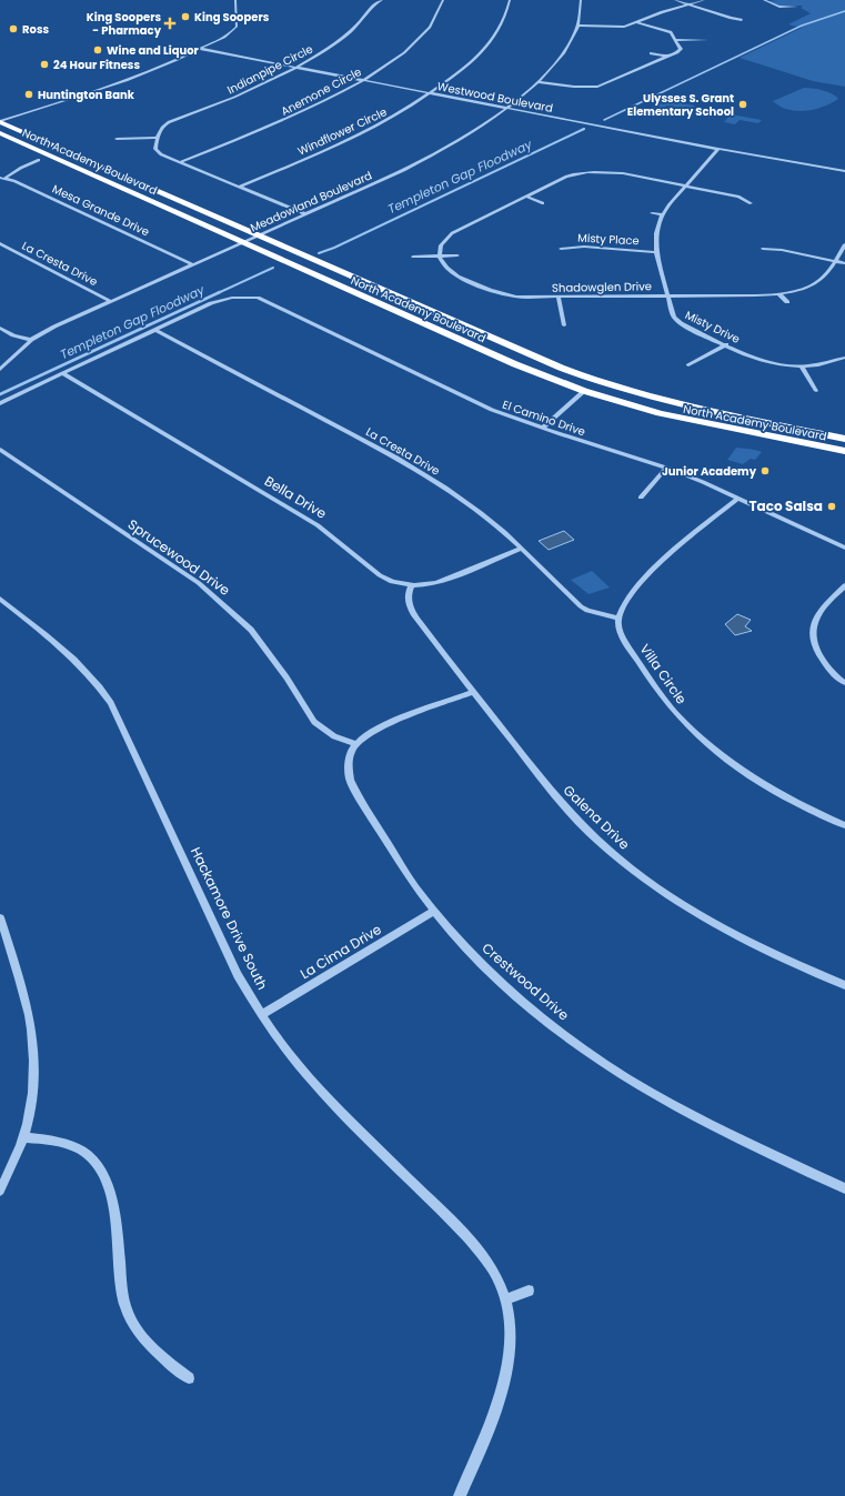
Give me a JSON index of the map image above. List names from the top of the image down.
{
  "streets": {
    "highway": ["North Academy Boulevard"],
    "street": [
      "Indianpipe Circle",
      "Anemone Circle",
      "Westwood Boulevard",
      "Windflower Circle",
      "Meadowland Boulevard",
      "Mesa Grande Drive",
      "Misty Place",
      "La Cresta Drive",
      "Shadowglen Drive",
      "Misty Drive",
      "El Camino Drive",
      "Bella Drive",
      "Sprucewood Drive",
      "Villa Circle",
      "Galena Drive",
      "Hackamore Drive South",
      "La Cima Drive",
      "Crestwood Drive"
    ]
  },
  "crossings": [
    ["Indianpipe Circle", "Westwood Boulevard"],
    ["Anemone Circle", "Westwood Boulevard"],
    ["Westwood Boulevard", "Windflower Circle"],
    ["Westwood Boulevard", "Meadowland Boulevard"],
    ["Westwood Boulevard", "Misty Drive"],
    ["North Academy Boulevard", "Meadowland Boulevard"],
    ["Meadowland Boulevard", "Mesa Grande Drive"],
    ["Meadowland Boulevard", "La Cresta Drive"],
    ["Misty Place", "Misty Drive"],
    ["La Cresta Drive", "El Camino Drive"],
    ["La Cresta Drive", "Bella Drive"],
    ["La Cresta Drive", "Villa Circle"],
    ["Shadowglen Drive", "Misty Drive"],
    ["Bella Drive", "Galena Drive"],
    ["Sprucewood Drive", "Crestwood Drive"],
    ["Hackamore Drive South", "La Cima Drive"],
    ["La Cima Drive", "Crestwood Drive"]
  ],
  "water": ["Templeton Gap Floodway"],
  "places": {
    "other": [
      "King Soopers",
      "Ross",
      "Wine and Liquor",
      "24 Hour Fitness",
      "Huntington Bank",
      "Ulysses S. Grant Elementary School",
      "Junior Academy",
      "Taco Salsa"
    ],
    "health": ["King Soopers - Pharmacy"]
  }
}
